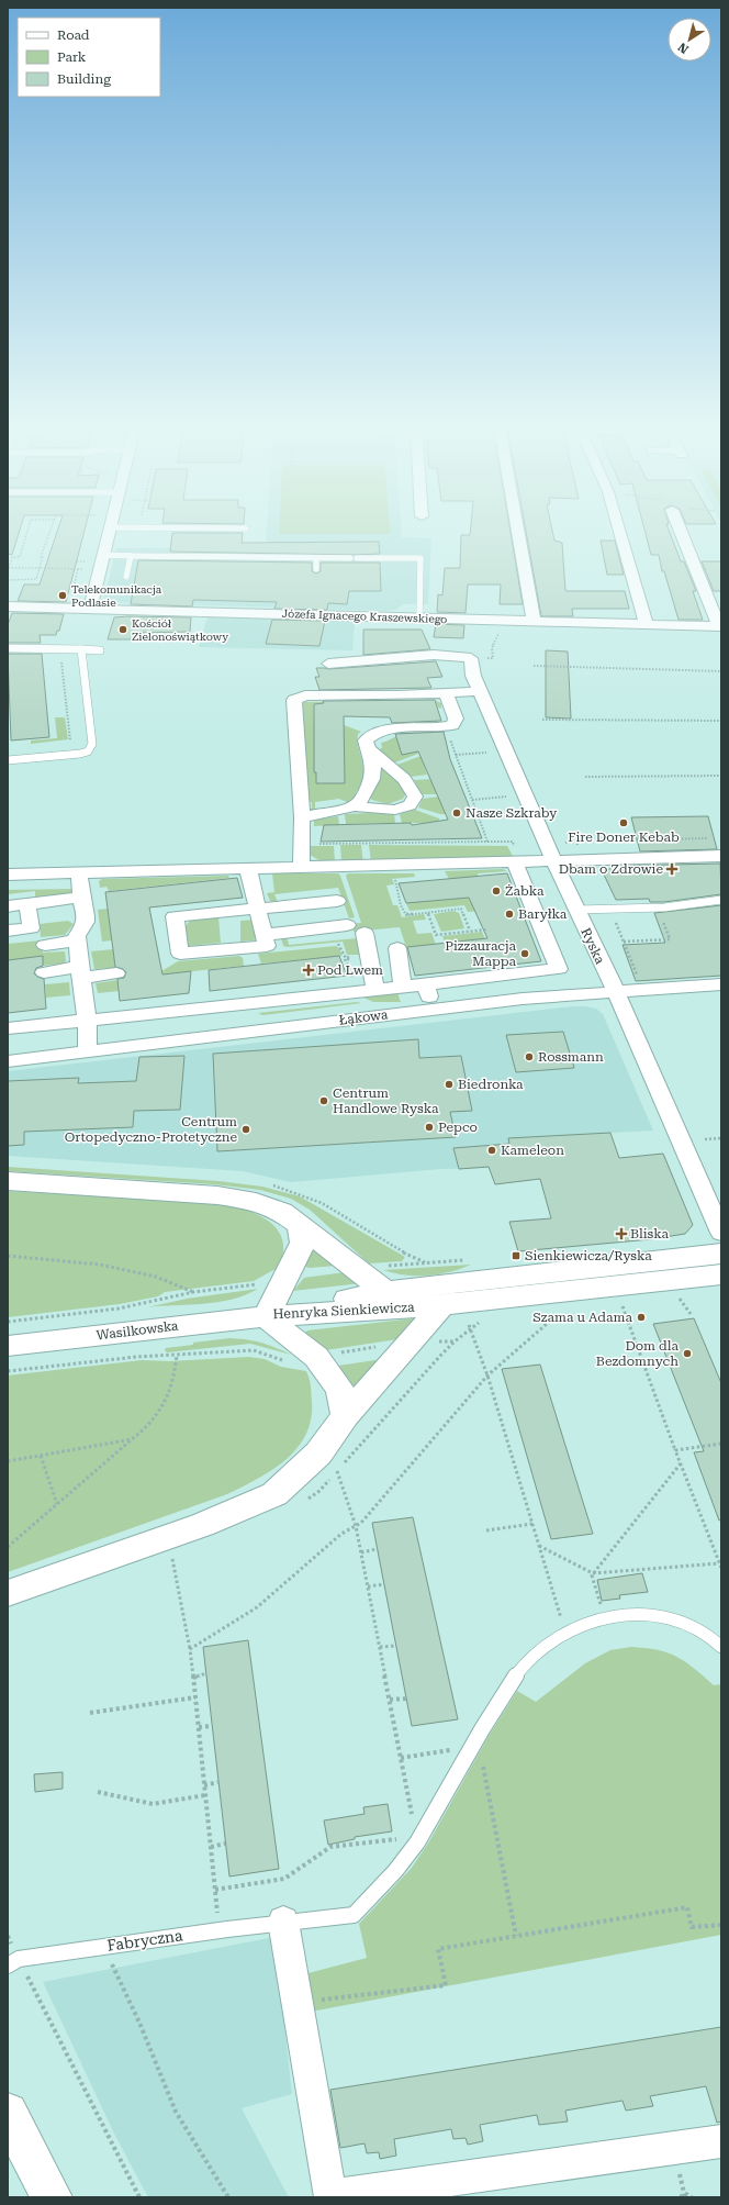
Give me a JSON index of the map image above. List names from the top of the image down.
{
  "streets": {
    "main road": ["Henryka Sienkiewicza", "Wasilkowska"],
    "street": ["Józefa Ignacego Kraszewskiego", "Ryska", "Łąkowa"],
    "lane": ["Fabryczna"]
  },
  "crossings": [
    ["Ryska", "Łąkowa"],
    ["Henryka Sienkiewicza", "Wasilkowska"]
  ],
  "places": {
    "other": [
      "Telekomunikacja Podlasie",
      "Kościół Zielonoświątkowy",
      "Nasze Szkraby",
      "Fire Doner Kebab",
      "Żabka",
      "Baryłka",
      "Pizzauracja Mappa",
      "Rossmann",
      "Biedronka",
      "Centrum Handlowe Ryska",
      "Pepco",
      "Centrum Ortopedyczno-Protetyczne",
      "Kameleon",
      "Szama u Adama",
      "Dom dla Bezdomnych"
    ],
    "health": ["Dbam o Zdrowie", "Pod Lwem", "Bliska"],
    "transit": ["Sienkiewicza/Ryska"]
  },
  "legend": ["Road", "Park", "Building"],
  "north": "bottom left"
}
